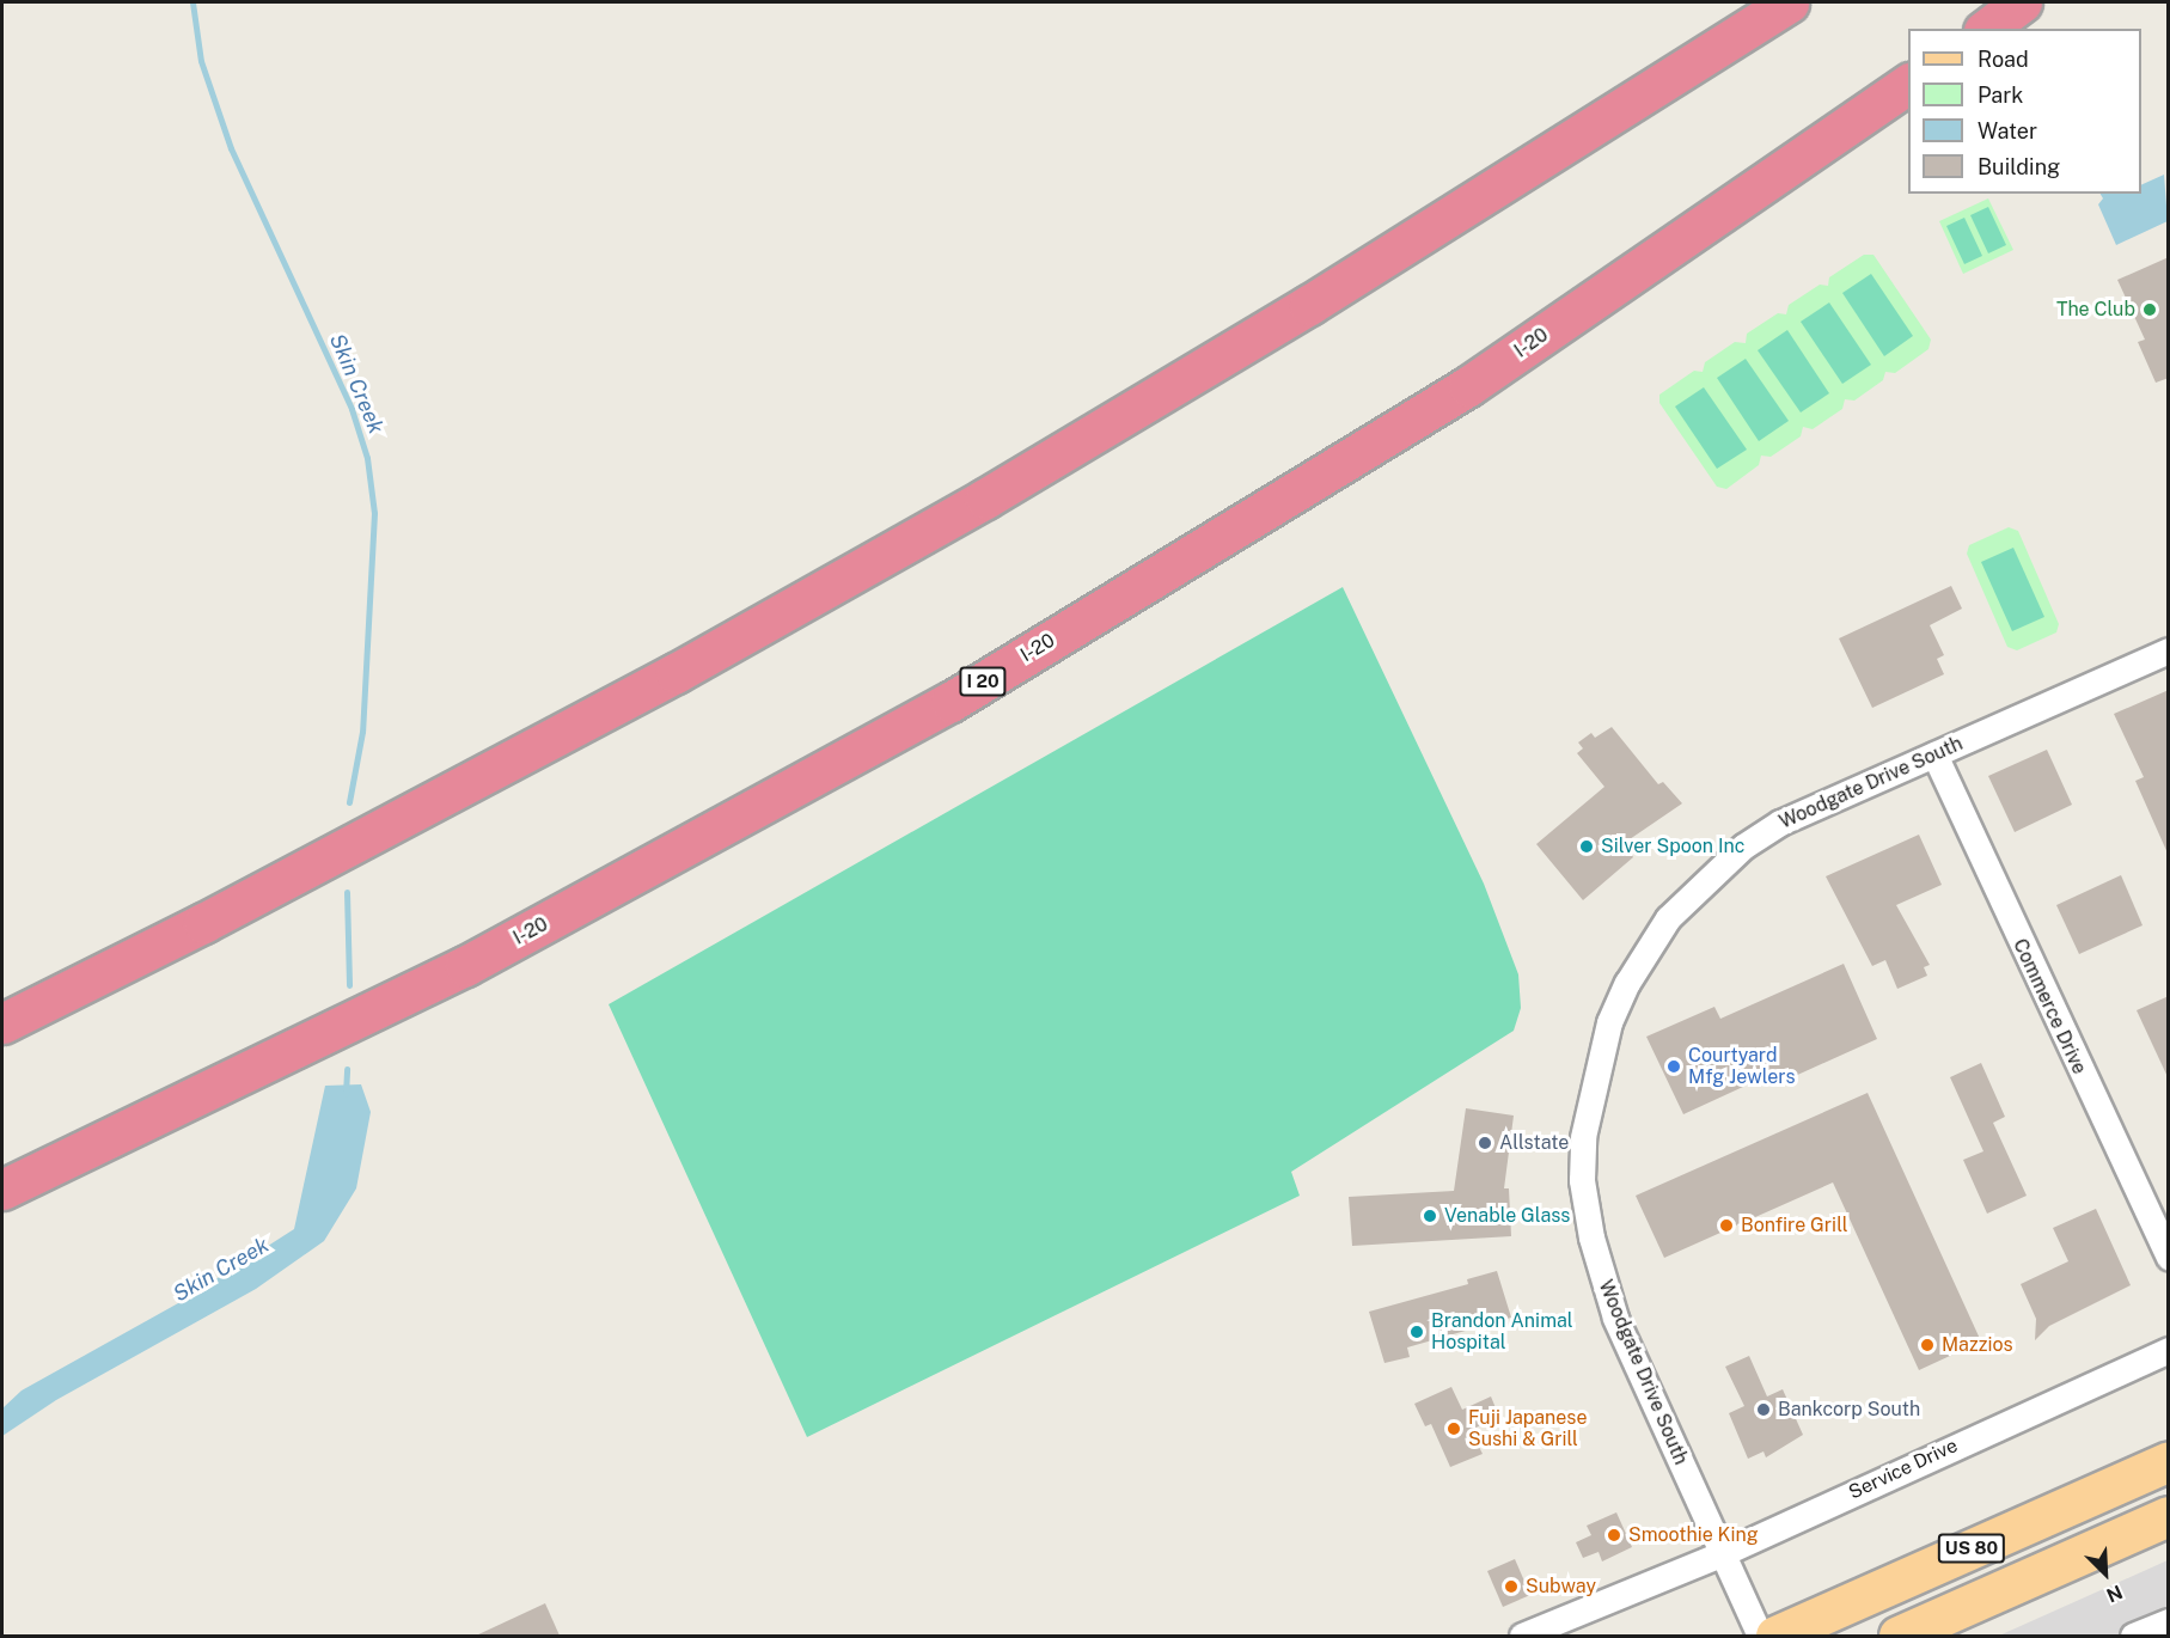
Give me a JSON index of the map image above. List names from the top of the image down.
{
  "streets": {
    "highway": ["I-20", "I 20"],
    "main road": ["US 80"],
    "street": ["Woodgate Drive South", "Commerce Drive", "Service Drive"]
  },
  "crossings": [
    ["Woodgate Drive South", "Commerce Drive"],
    ["Woodgate Drive South", "Service Drive"]
  ],
  "water": ["Skin Creek"],
  "places": [
    "The Club",
    "Silver Spoon Inc",
    "Courtyard Mfg Jewlers",
    "Allstate",
    "Venable Glass",
    "Bonfire Grill",
    "Brandon Animal Hospital",
    "Mazzios",
    "Bankcorp South",
    "Fuji Japanese Sushi & Grill",
    "Smoothie King",
    "Subway"
  ],
  "legend": [
    "Road",
    "Park",
    "Water",
    "Building"
  ],
  "north": "bottom right"
}
